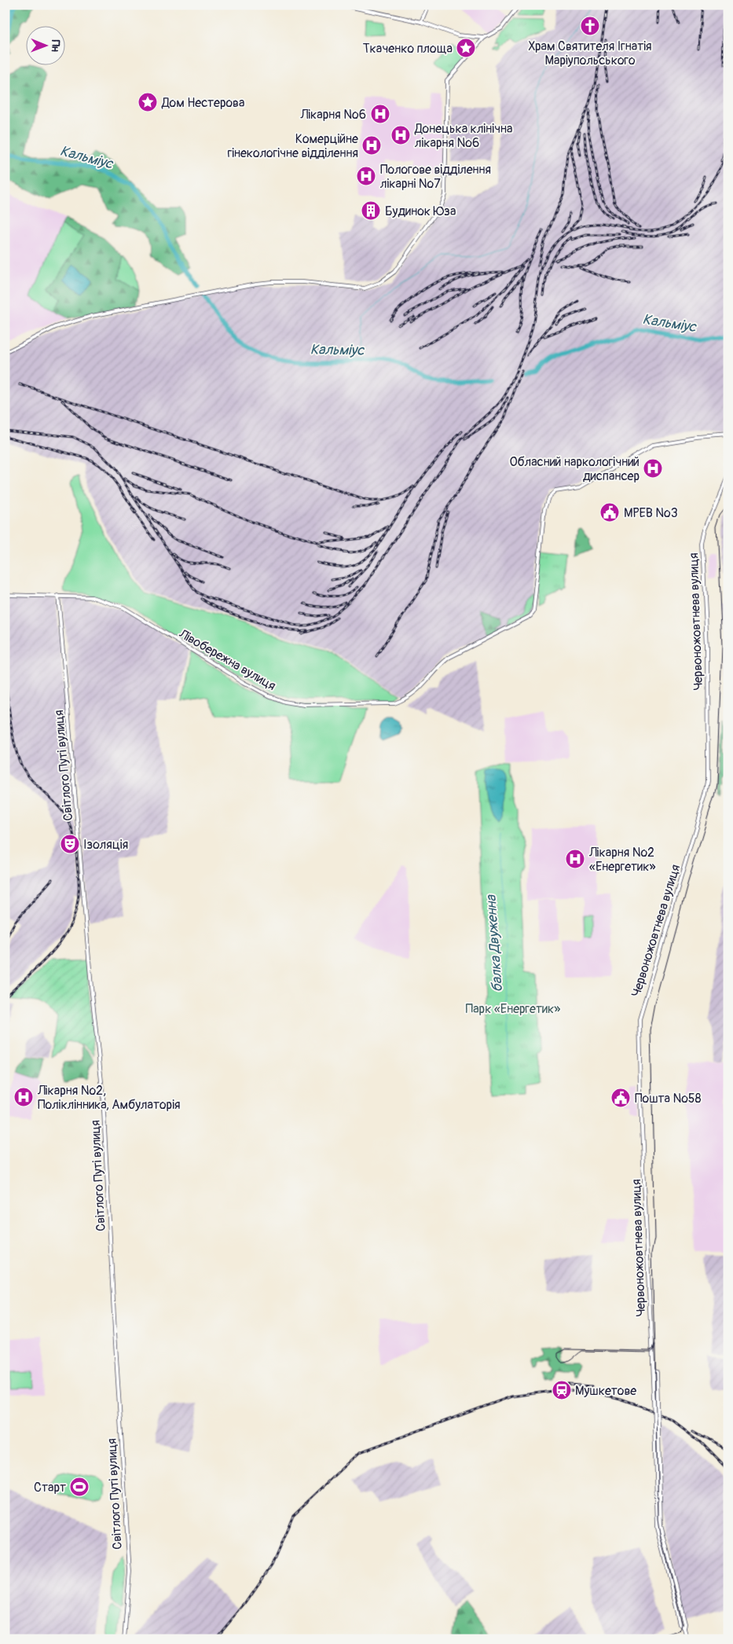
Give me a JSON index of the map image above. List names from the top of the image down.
{
  "streets": {
    "main road": ["Червоножовтнева вулиця", "Лівобережна вулиця", "Світлого Путі вулиця"]
  },
  "crossings": [
    ["Лівобережна вулиця", "Світлого Путі вулиця"]
  ],
  "water": ["Кальміус", "балка Двуженна"],
  "parks": ["Парк «Енергетик»"],
  "places": {
    "church": ["Храм Святителя Ігнатія Маріупольського"],
    "place": ["Ткаченко площа", "Дом Нестерова"],
    "hospital": [
      "Лікарня №6",
      "Донецька клінічна лікарня №6",
      "Комерційне гінекологічне відділення",
      "Пологове відділення лікарні №7",
      "Обласний наркологічний диспансер",
      "Лікарня №2 «Енергетик»",
      "Лікарня №2, Поліклінника, Амбулаторія"
    ],
    "building": ["Будинок Юза"],
    "public building": ["МРЕВ №3", "Пошта №58"],
    "theatre": ["Ізоляція"],
    "station": ["Мушкетове"],
    "sports": ["Старт"]
  },
  "north": "right"
}
